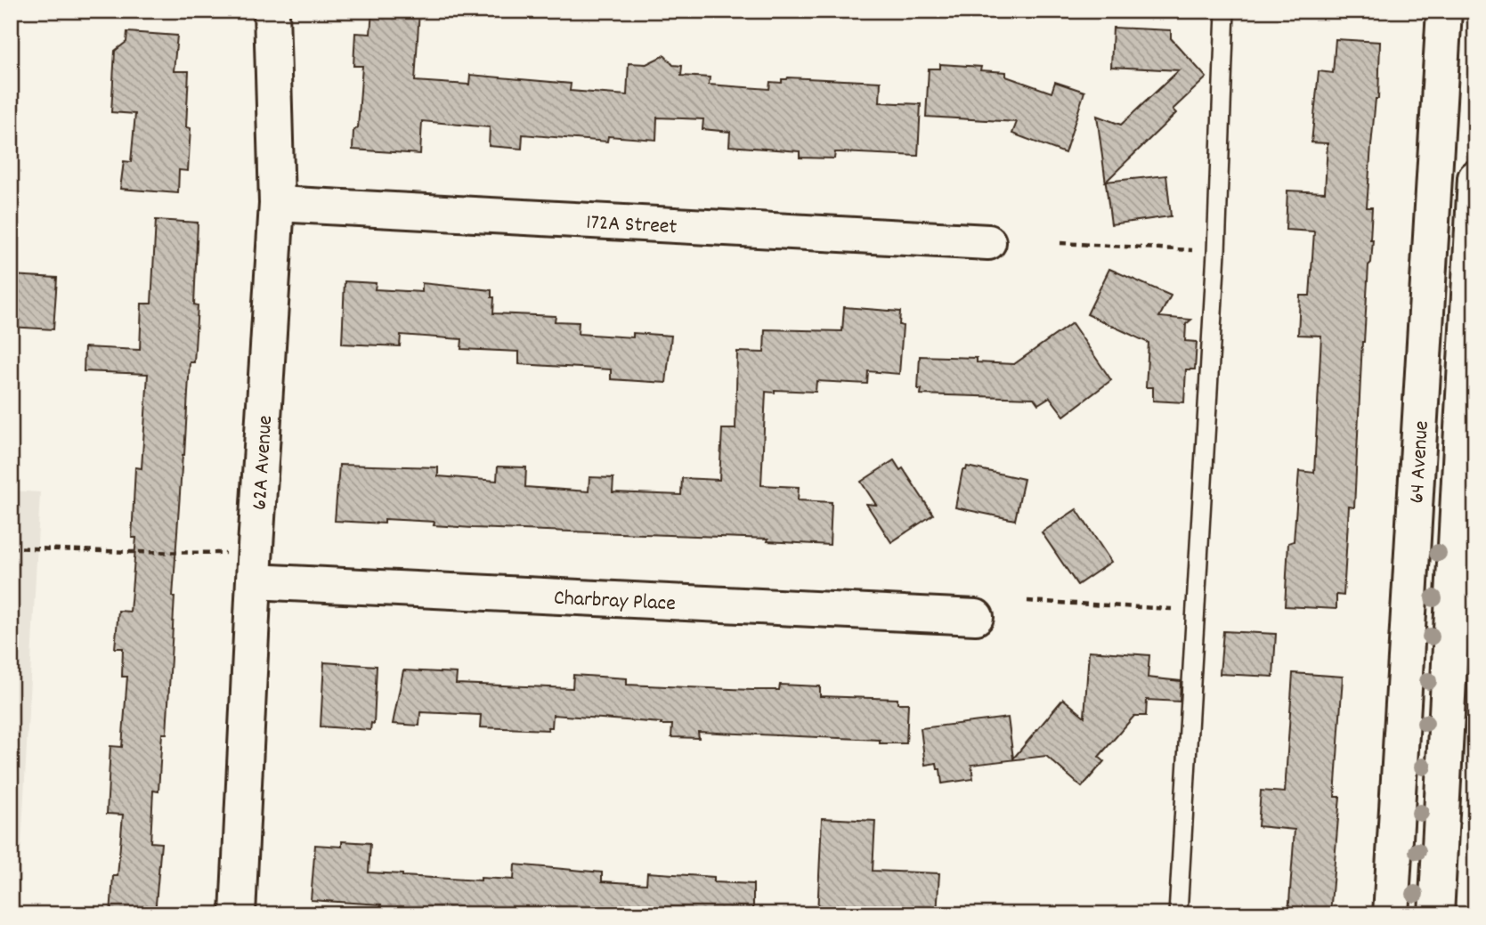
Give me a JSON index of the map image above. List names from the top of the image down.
{
  "streets": {
    "street": [
      "172A Street",
      "64 Avenue",
      "62A Avenue",
      "Charbray Place"
    ]
  },
  "crossings": [
    ["172A Street", "62A Avenue"],
    ["62A Avenue", "Charbray Place"]
  ]
}
